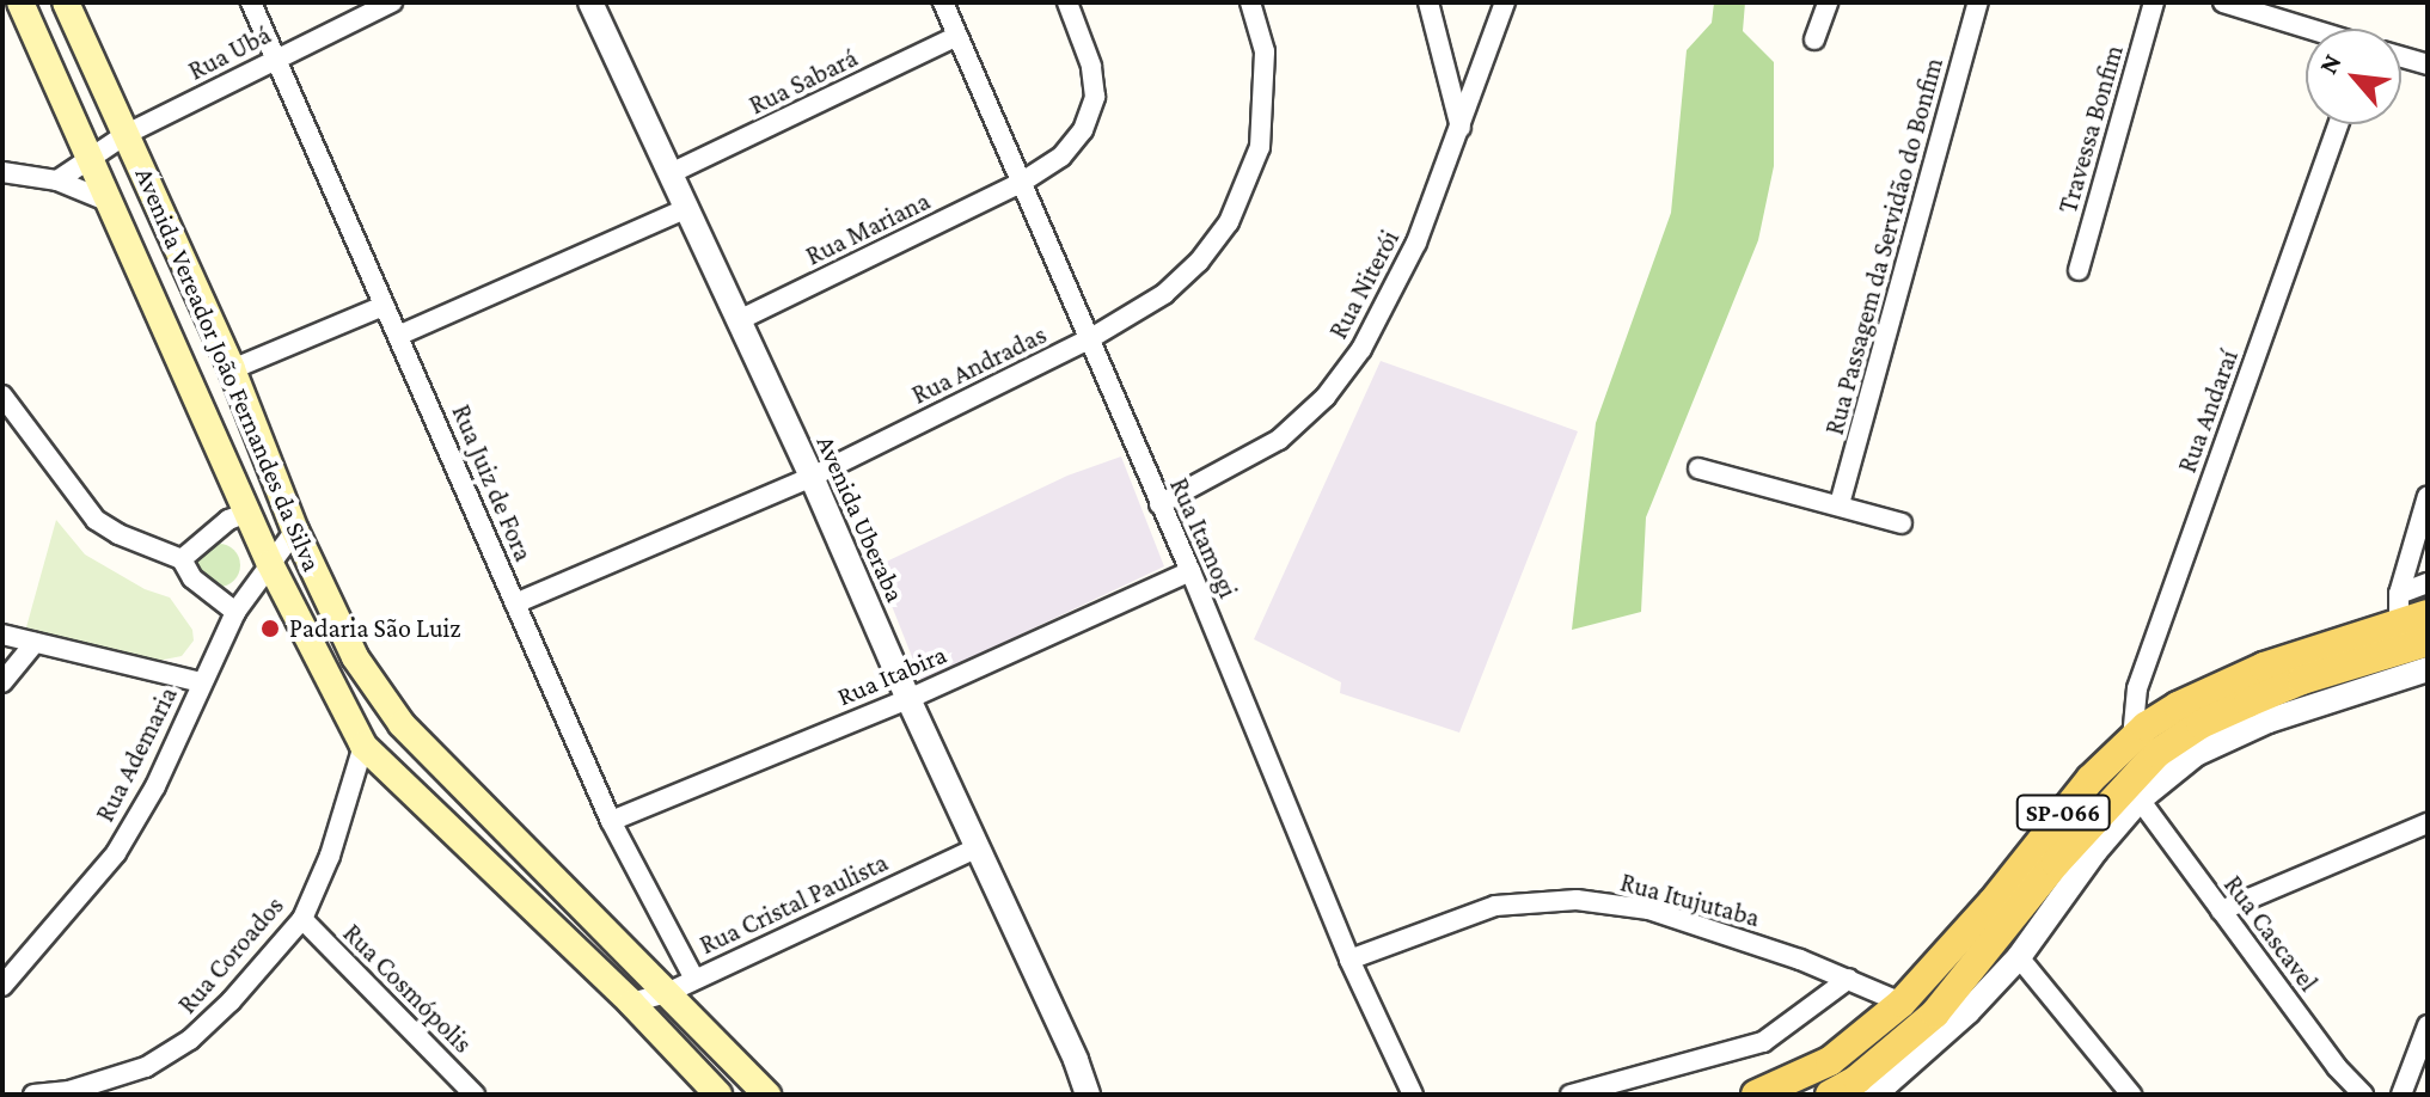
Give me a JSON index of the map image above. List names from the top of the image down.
{
  "streets": {
    "main road": ["Avenida Vereador João Fernandes da Silva", "SP-066"],
    "street": [
      "Rua Ubá",
      "Rua Sabará",
      "Travessa Bonfim",
      "Rua Mariana",
      "Rua Passagem da Servidão do Bonfim",
      "Rua Niterói",
      "Rua Andradas",
      "Rua Andaraí",
      "Rua Juiz de Fora",
      "Avenida Uberaba",
      "Rua Itamogi",
      "Rua Itabira",
      "Rua Ademaria",
      "Rua Itujutaba",
      "Rua Cristal Paulista",
      "Rua Cascavel",
      "Rua Coroados",
      "Rua Cosmópolis"
    ]
  },
  "crossings": [
    ["Rua Ubá", "Avenida Vereador João Fernandes da Silva"],
    ["Rua Ubá", "Rua Juiz de Fora"],
    ["Rua Sabará", "Avenida Uberaba"],
    ["Rua Sabará", "Rua Itamogi"],
    ["Rua Mariana", "Avenida Uberaba"],
    ["Rua Mariana", "Rua Itamogi"],
    ["Rua Niterói", "Rua Itamogi"],
    ["Rua Andradas", "Rua Juiz de Fora"],
    ["Rua Andradas", "Avenida Uberaba"],
    ["Rua Andradas", "Rua Itamogi"],
    ["Avenida Vereador João Fernandes da Silva", "Rua Ademaria"],
    ["Avenida Vereador João Fernandes da Silva", "Rua Cristal Paulista"],
    ["Avenida Vereador João Fernandes da Silva", "Rua Coroados"],
    ["Rua Andaraí", "SP-066"],
    ["Rua Juiz de Fora", "Rua Itabira"],
    ["Rua Juiz de Fora", "Rua Cristal Paulista"],
    ["Avenida Uberaba", "Rua Itabira"],
    ["Avenida Uberaba", "Rua Cristal Paulista"],
    ["Rua Itamogi", "Rua Itabira"],
    ["Rua Itamogi", "Rua Itujutaba"],
    ["SP-066", "Rua Itujutaba"],
    ["Rua Coroados", "Rua Cosmópolis"]
  ],
  "places": ["Padaria São Luiz"],
  "north": "top left"
}
